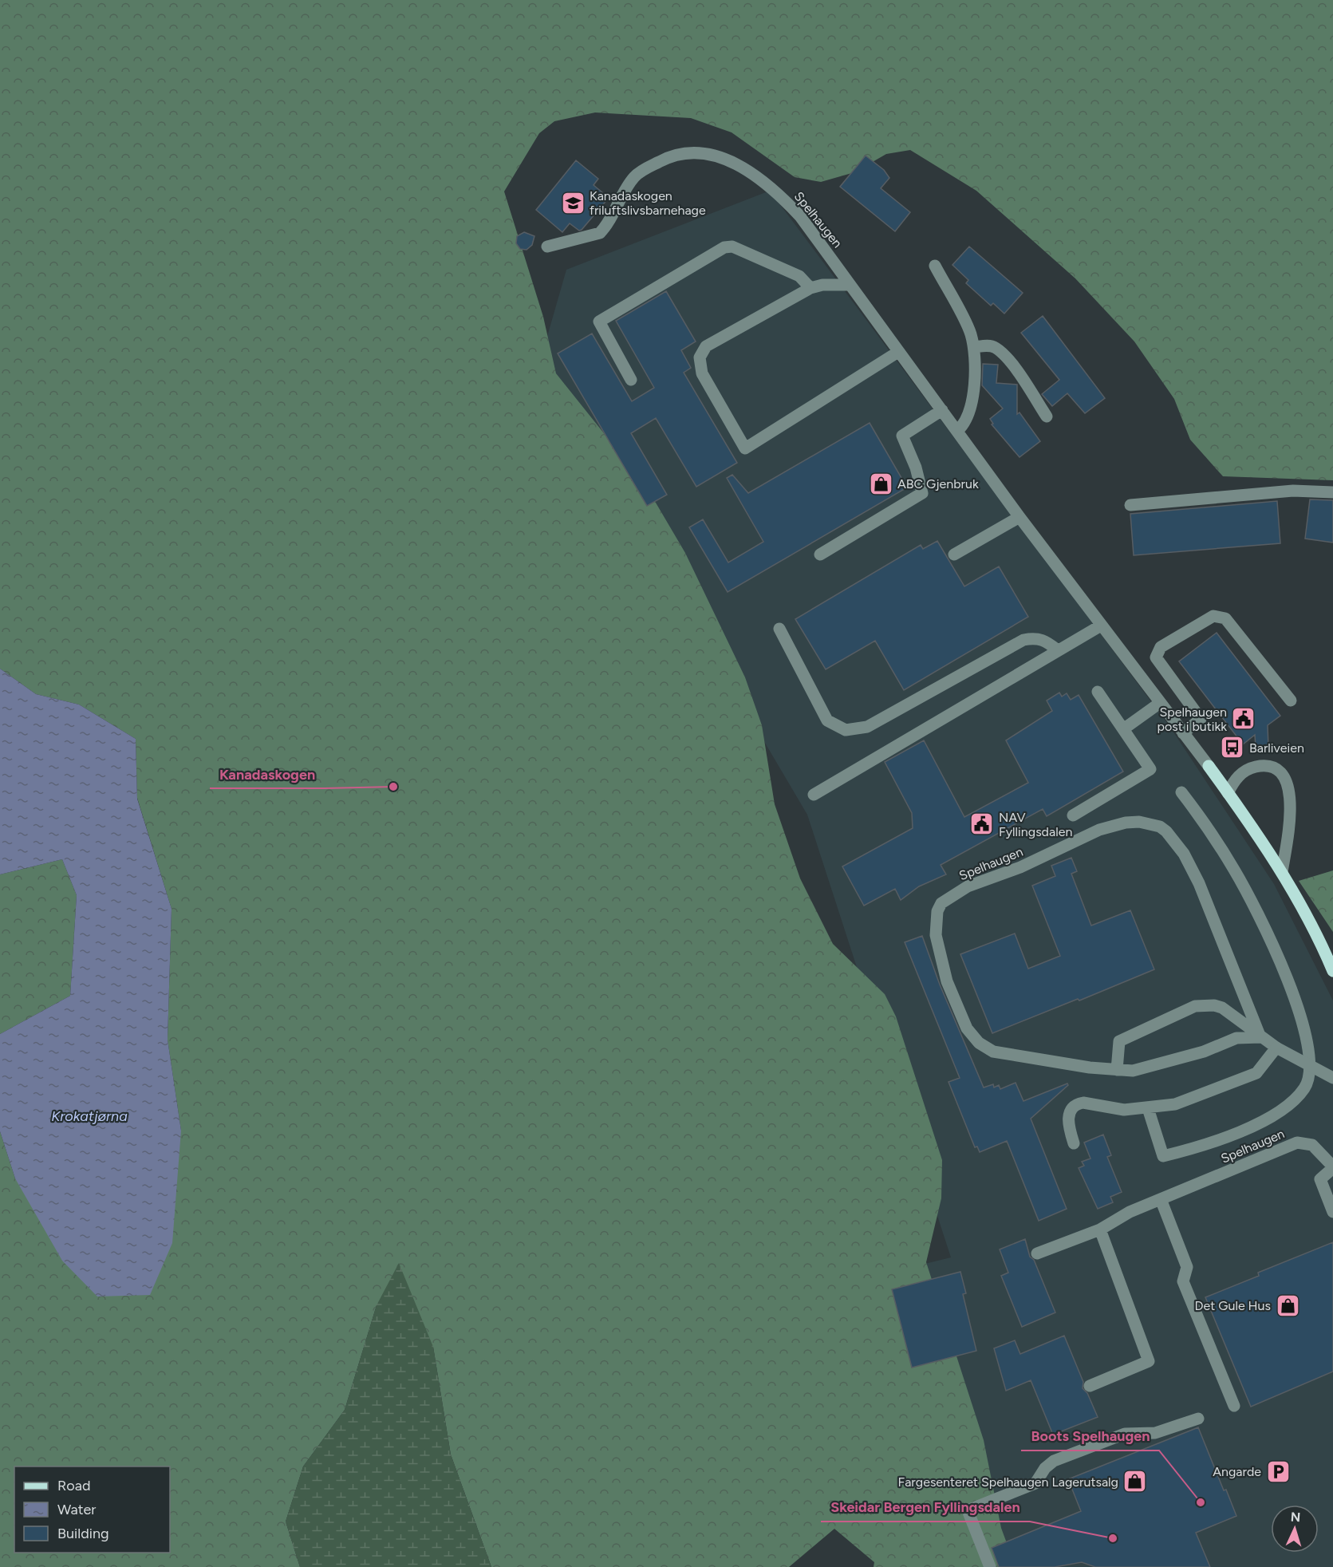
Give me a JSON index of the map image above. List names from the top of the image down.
{
  "streets": {
    "main road": ["Spelhaugen"]
  },
  "water": ["Krokatjørna"],
  "places": {
    "school or university": ["Kanadaskogen friluftslivsbarnehage"],
    "shop": ["ABC Gjenbruk", "Det Gule Hus", "Fargesenteret Spelhaugen Lagerutsalg"],
    "public building": ["Spelhaugen post i butikk", "NAV Fyllingsdalen"],
    "bus stop": ["Barliveien"],
    "other": ["Kanadaskogen", "Boots Spelhaugen", "Skeidar Bergen Fyllingsdalen"],
    "parking": ["Angarde"]
  },
  "legend": ["Road", "Water", "Building"],
  "north": "top"
}
